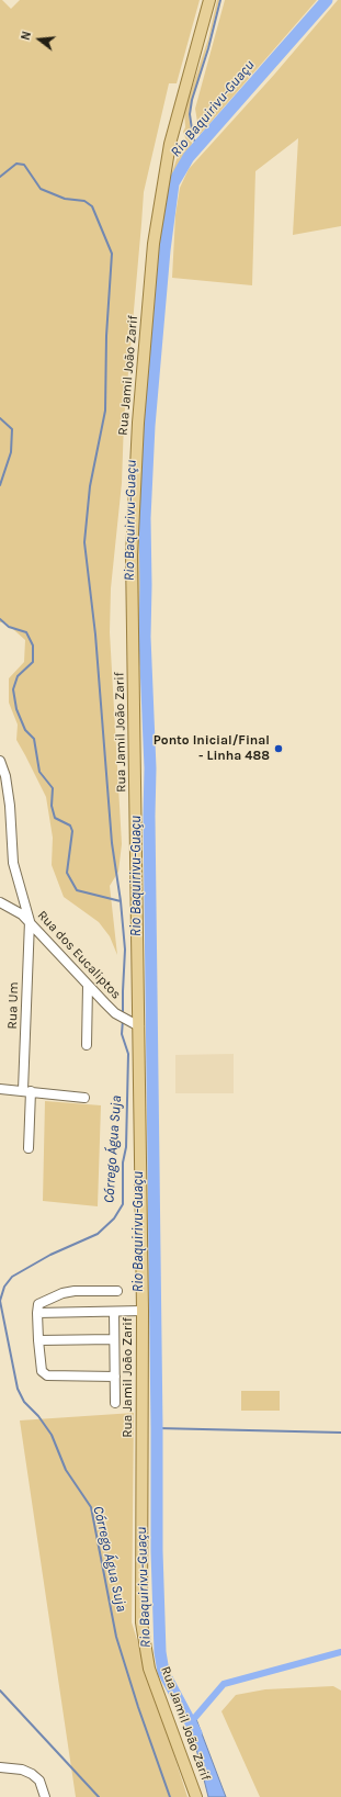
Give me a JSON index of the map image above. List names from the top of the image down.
{
  "streets": {
    "main road": ["Rua Jamil João Zarif"],
    "street": ["Rua dos Eucaliptos", "Rua Um"]
  },
  "crossings": [
    ["Rua Jamil João Zarif", "Rua dos Eucaliptos"],
    ["Rua dos Eucaliptos", "Rua Um"]
  ],
  "water": ["Rio Baquirivu-Guaçu", "Córrego Água Suja"],
  "places": ["Ponto Inicial/Final - Linha 488"],
  "north": "left"
}
